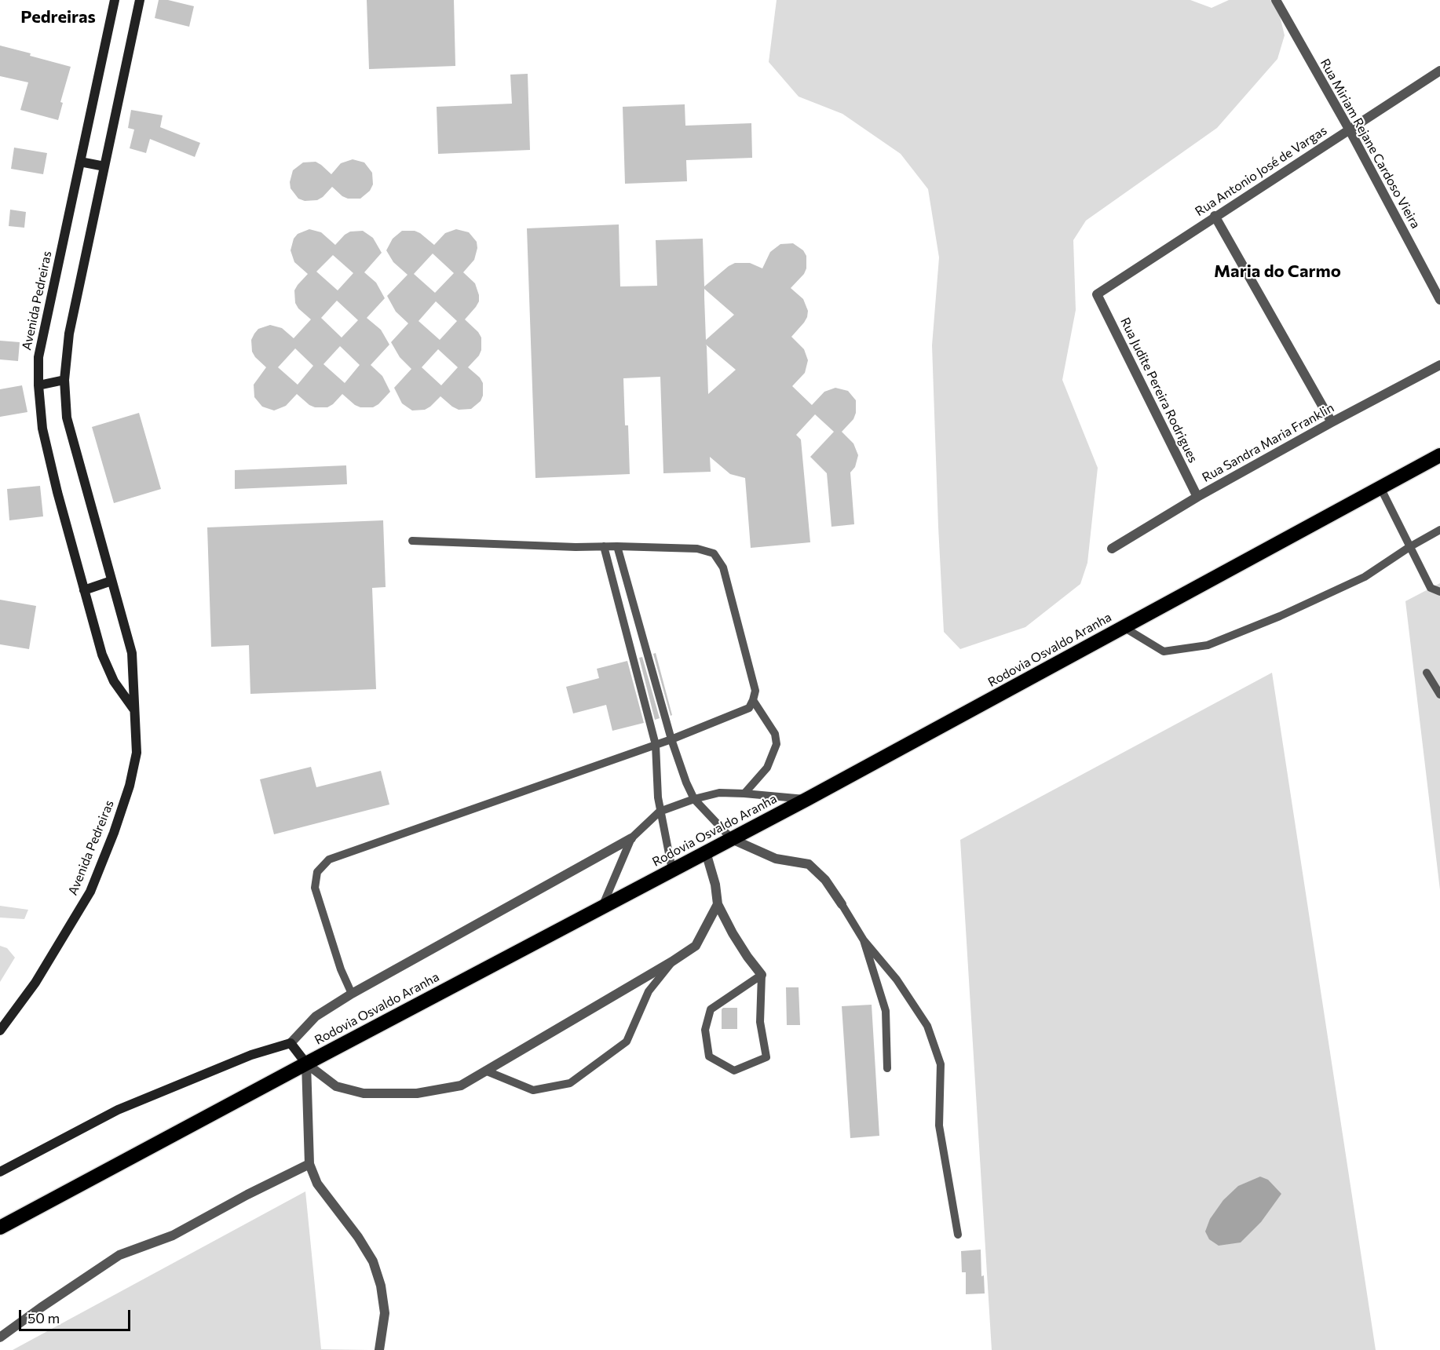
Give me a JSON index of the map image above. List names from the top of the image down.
{
  "streets": {
    "highway": ["Rodovia Osvaldo Aranha"],
    "main road": ["Avenida Pedreiras"],
    "street": [
      "Rua Miriam Rejane Cardoso Vieira",
      "Rua Antonio José de Vargas",
      "Rua Judite Pereira Rodrigues",
      "Rua Sandra Maria Franklin"
    ]
  },
  "crossings": [
    ["Rua Miriam Rejane Cardoso Vieira", "Rua Antonio José de Vargas"],
    ["Rua Antonio José de Vargas", "Rua Judite Pereira Rodrigues"],
    ["Rua Judite Pereira Rodrigues", "Rua Sandra Maria Franklin"]
  ],
  "districts": ["Pedreiras", "Maria do Carmo"],
  "scale_bar": "50 m"
}
